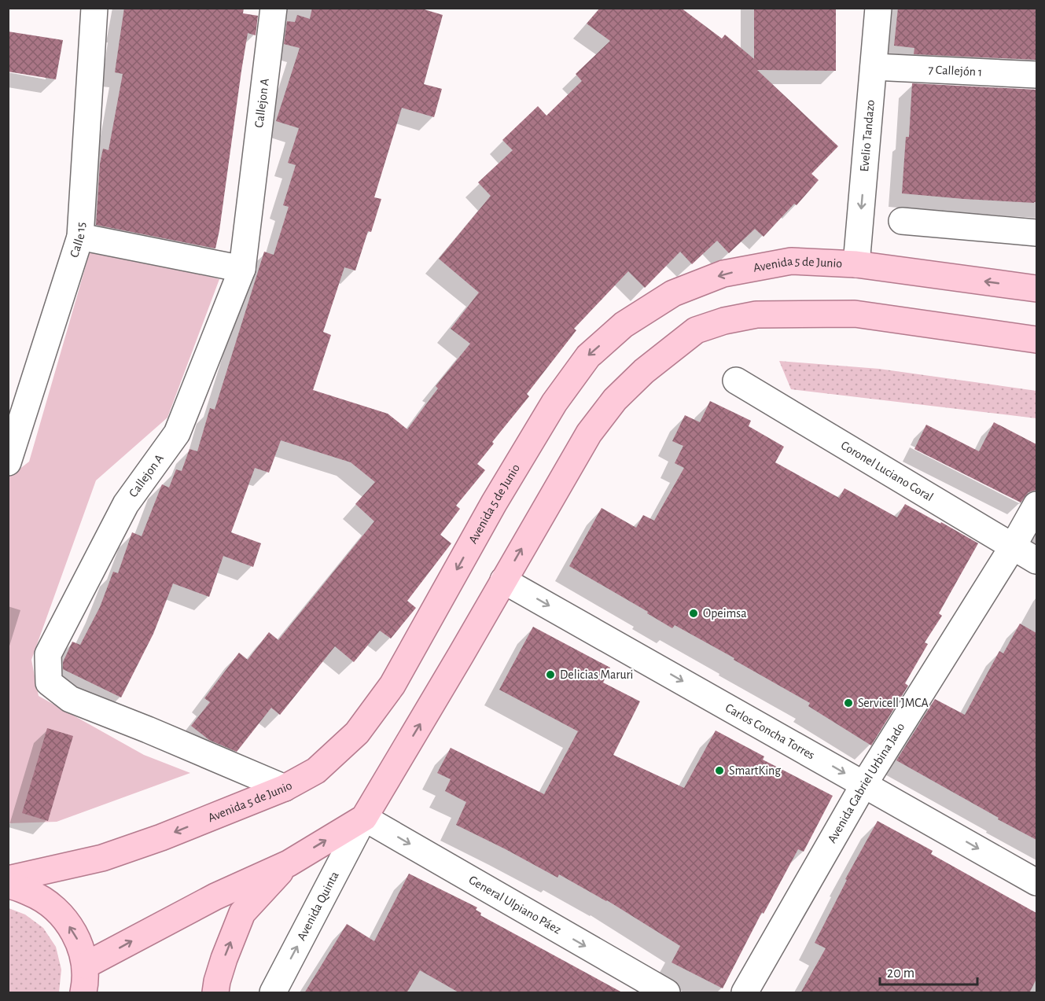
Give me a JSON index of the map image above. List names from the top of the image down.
{
  "streets": {
    "main road": ["Avenida 5 de Junio"],
    "street": [
      "7 Callejón 1",
      "Callejon A",
      "Evelio Tandazo",
      "Calle 15",
      "Coronel Luciano Coral",
      "Carlos Concha Torres",
      "Avenida Gabriel Urbina Jado",
      "Avenida Quinta",
      "General Ulpiano Páez"
    ]
  },
  "crossings": [
    ["7 Callejón 1", "Evelio Tandazo"],
    ["Callejon A", "Avenida 5 de Junio"],
    ["Evelio Tandazo", "Avenida 5 de Junio"],
    ["Coronel Luciano Coral", "Avenida Gabriel Urbina Jado"],
    ["Carlos Concha Torres", "Avenida Gabriel Urbina Jado"],
    ["Avenida Quinta", "General Ulpiano Páez"]
  ],
  "one_way": [
    "Evelio Tandazo",
    "Avenida 5 de Junio",
    "Carlos Concha Torres",
    "Avenida Quinta",
    "General Ulpiano Páez"
  ],
  "places": [
    "Opeimsa",
    "Delicias Maruri",
    "Servicell JMCA",
    "SmartKing"
  ],
  "scale_bar": "20 m"
}
